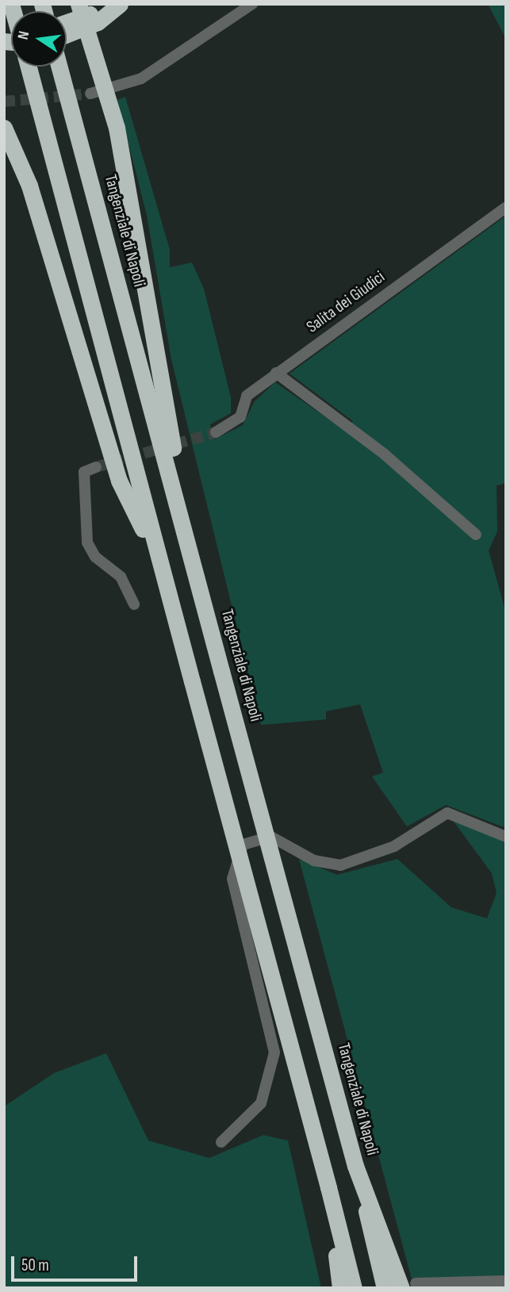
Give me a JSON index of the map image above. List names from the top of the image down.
{
  "streets": {
    "highway": ["Tangenziale di Napoli"],
    "street": ["Salita dei Giudici"]
  },
  "scale_bar": "50 m",
  "north": "left"
}
